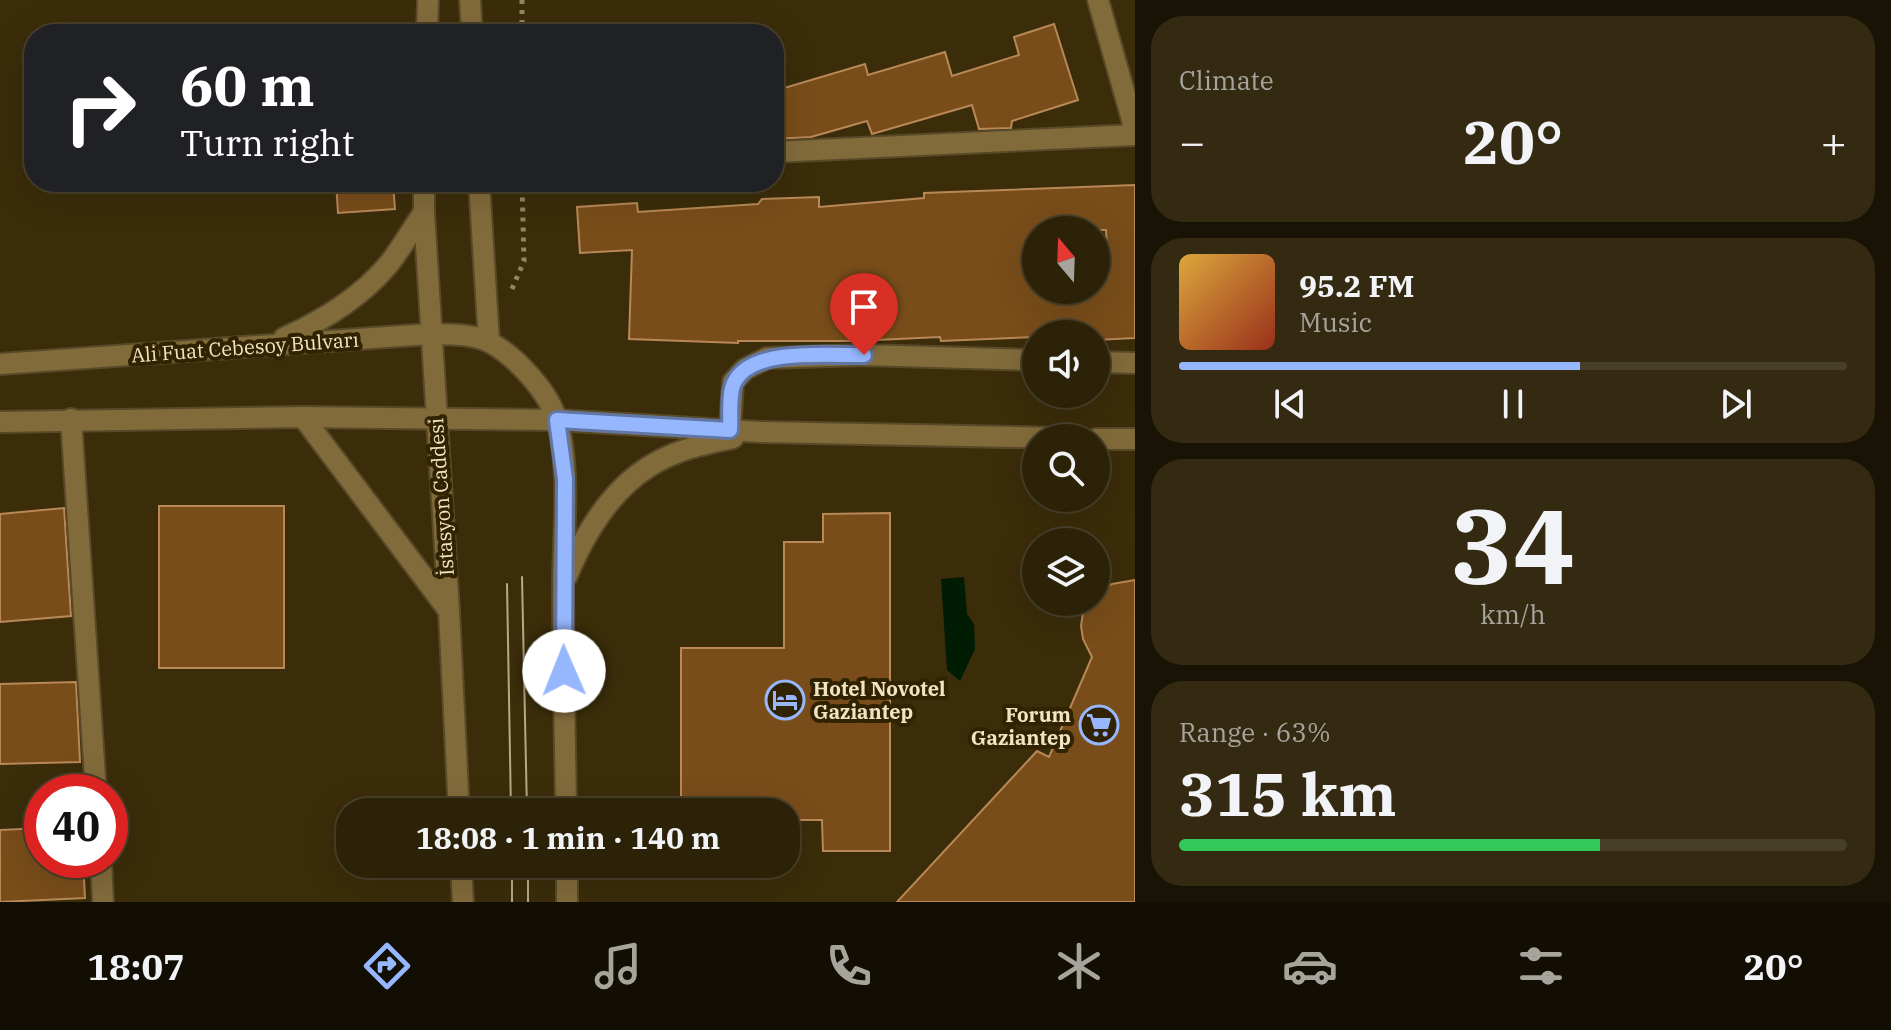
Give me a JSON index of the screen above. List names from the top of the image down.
{
  "streets": {
    "street": ["Ali Fuat Cebesoy Bulvarı", "İstasyon Caddesi"]
  },
  "crossings": [
    ["Ali Fuat Cebesoy Bulvarı", "İstasyon Caddesi"]
  ],
  "places": {
    "hotel": ["Hotel Novotel Gaziantep"],
    "supermarket": ["Forum Gaziantep"]
  },
  "north": "top",
  "page": {
    "tile": [
      "Climate",
      ["34", "km/h"],
      ["Range · 63%", "315 km"]
    ],
    "turn": ["60 m", "Turn right"],
    "heat": ["−", "20°", "+"],
    "song": ["95.2 FM", "Music"],
    "limit": "40",
    "trip": "18:08 · 1 min · 140 m",
    "tabs": ["18:07", "20°"]
  }
}
